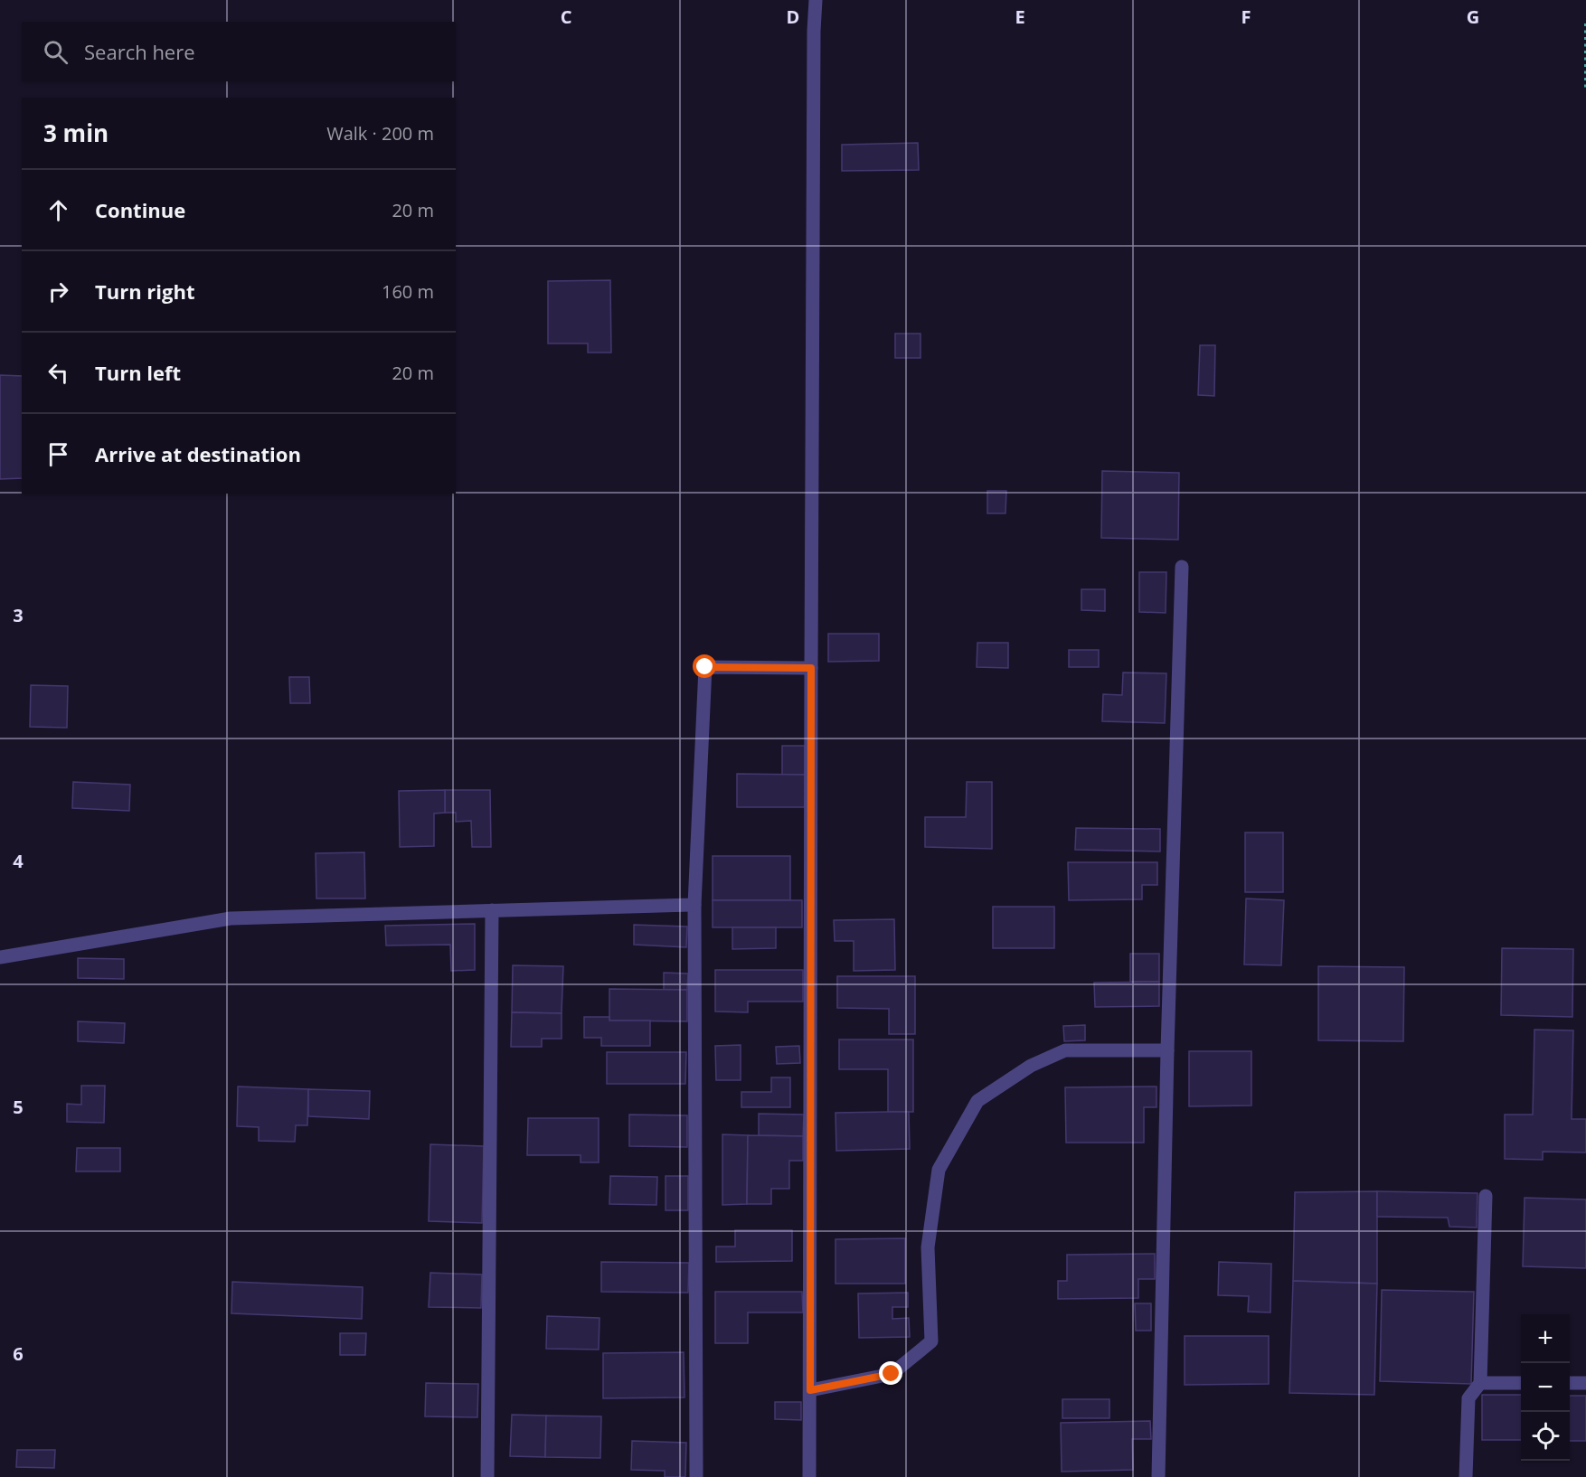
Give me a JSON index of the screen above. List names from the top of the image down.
{
  "page": {
    "search": "Search here",
    "heading": ["3 min", "Walk · 200 m"],
    "list": [
      ["Continue", "20 m"],
      ["Turn right", "160 m"],
      ["Turn left", "20 m"],
      "Arrive at destination"
    ],
    "map_buttons": ["+", "−"]
  },
  "grid": {
    "columns": [
      "C",
      "D",
      "E",
      "F",
      "G"
    ],
    "rows": [
      "3",
      "4",
      "5",
      "6"
    ]
  }
}
